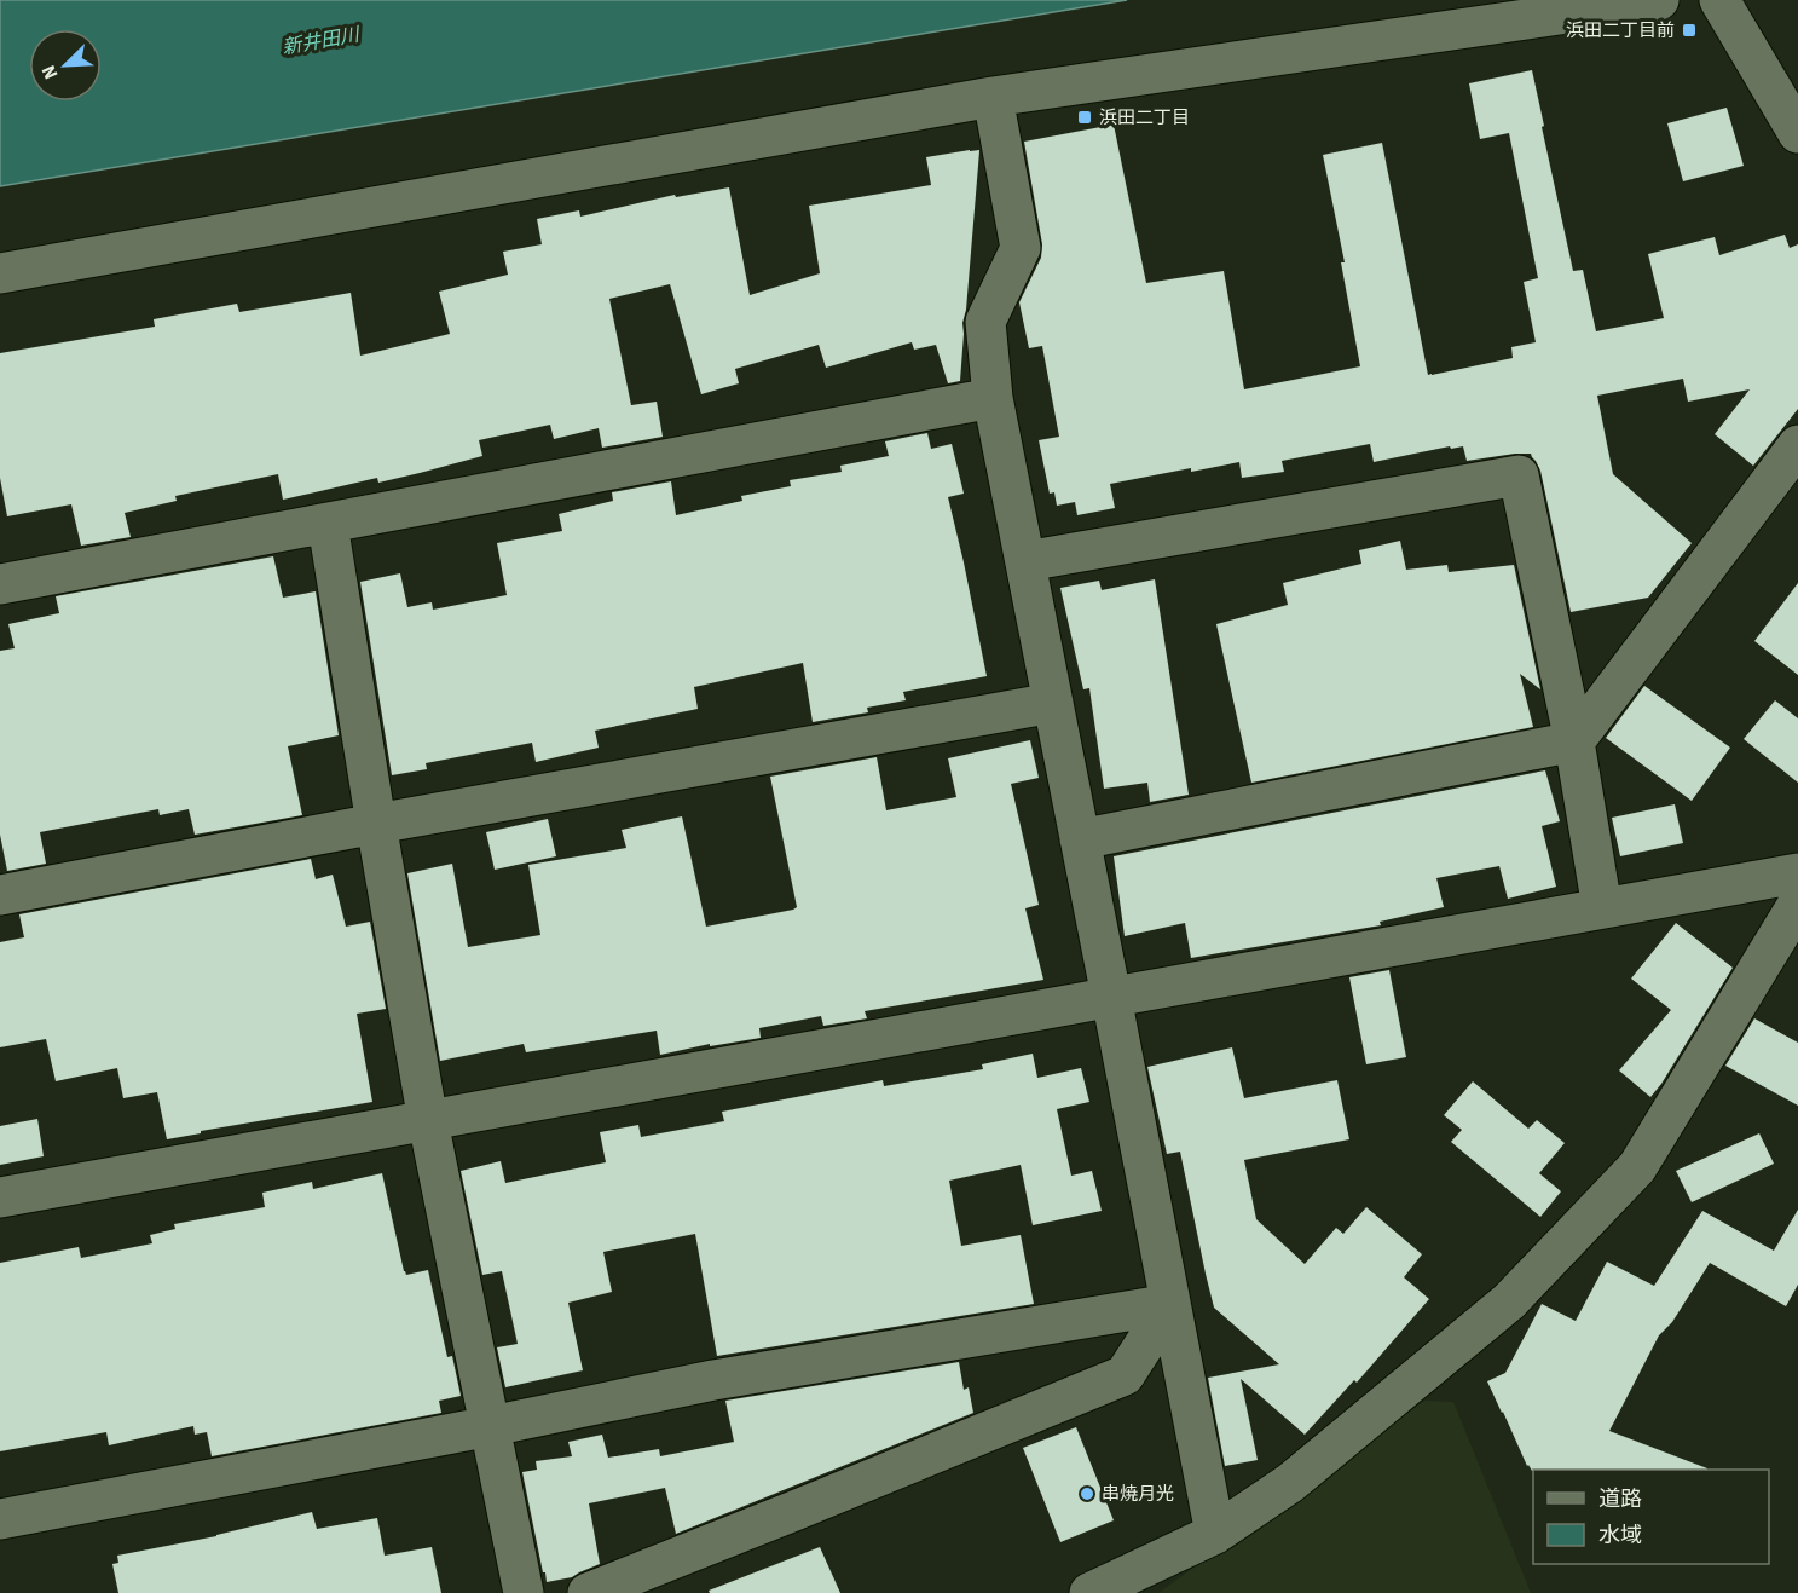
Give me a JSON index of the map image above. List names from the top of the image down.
{
  "water": ["新井田川"],
  "places": {
    "transit": ["浜田二丁目前", "浜田二丁目"],
    "other": ["串焼月光"]
  },
  "legend": ["道路", "水域"],
  "north": "bottom left"
}
